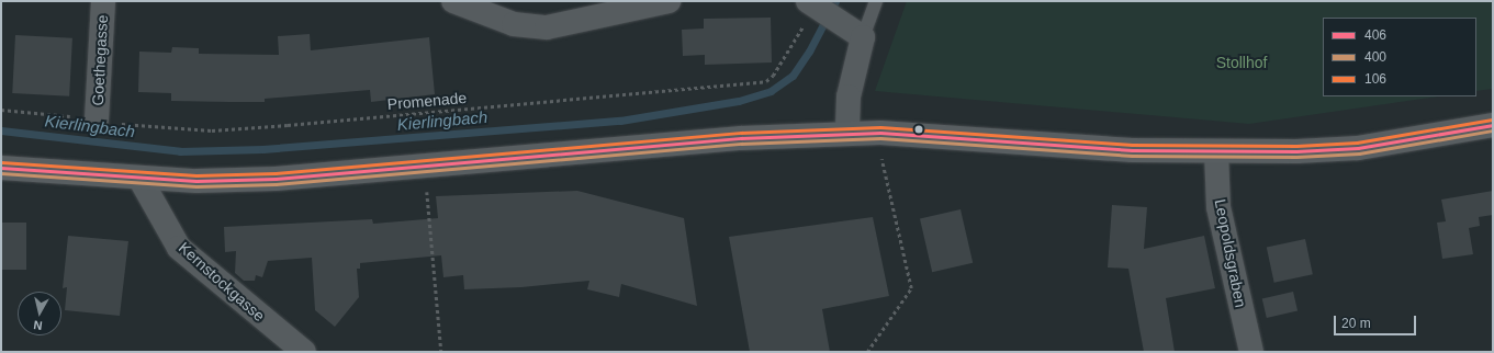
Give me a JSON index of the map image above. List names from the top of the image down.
{
  "streets": {
    "street": ["Goethegasse", "Leopoldsgraben", "Kernstockgasse"],
    "path": ["Promenade"]
  },
  "crossings": [
    ["Goethegasse", "Promenade"]
  ],
  "water": ["Kierlingbach"],
  "parks": ["Stollhof"],
  "lines": ["transit line 106", "transit line 406", "transit line 400"],
  "legend": ["406", "400", "106"],
  "scale_bar": "20 m",
  "north": "bottom"
}
